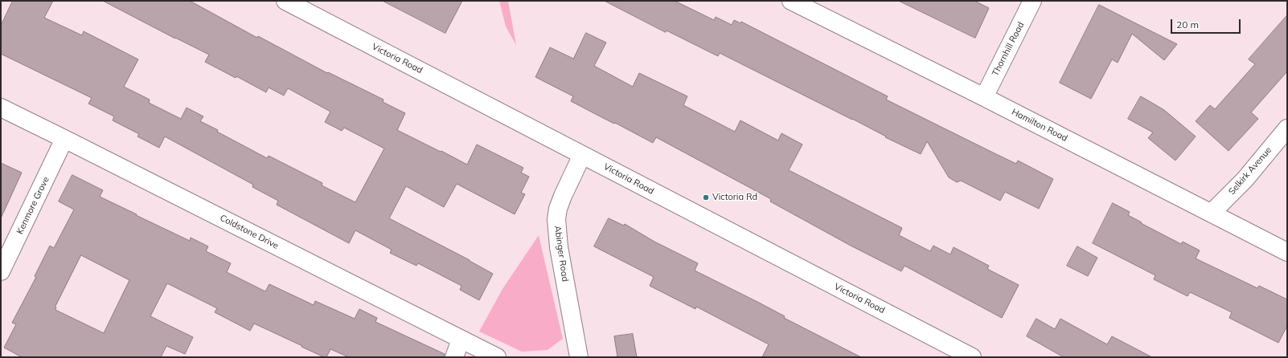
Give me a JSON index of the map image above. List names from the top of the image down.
{
  "streets": {
    "street": [
      "Thornhill Road",
      "Victoria Road",
      "Hamilton Road",
      "Selkirk Avenue",
      "Kenmore Grove",
      "Coldstone Drive",
      "Abinger Road"
    ]
  },
  "crossings": [
    ["Thornhill Road", "Hamilton Road"],
    ["Victoria Road", "Abinger Road"],
    ["Hamilton Road", "Selkirk Avenue"],
    ["Kenmore Grove", "Coldstone Drive"]
  ],
  "places": ["Victoria Rd"],
  "scale_bar": "20 m"
}
